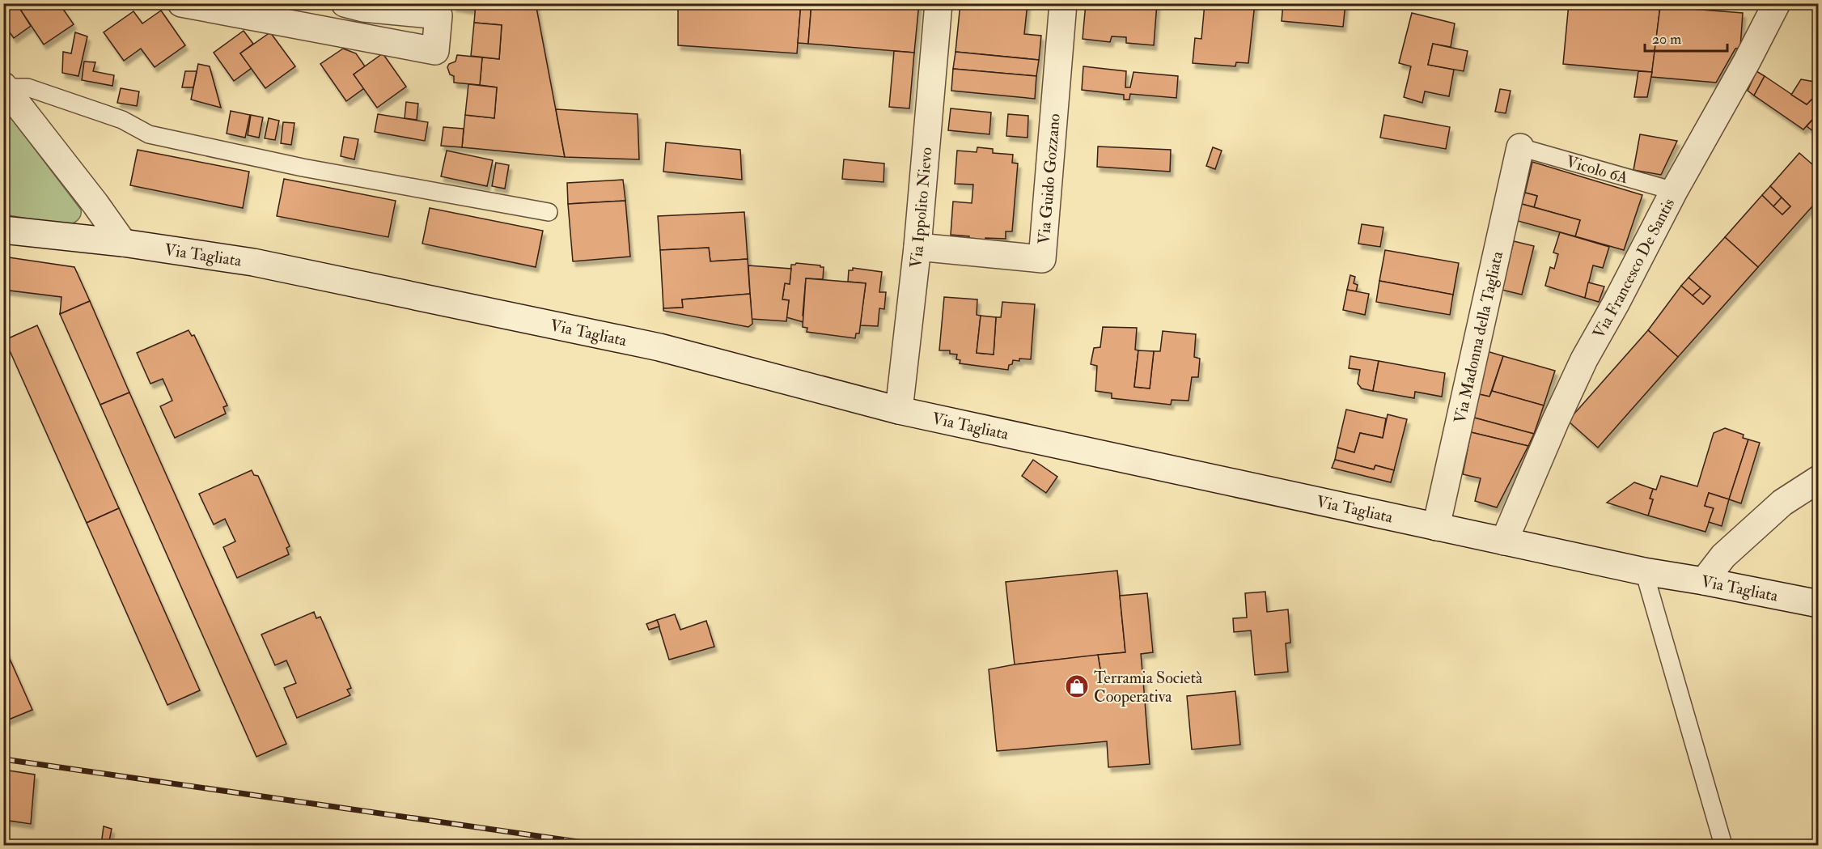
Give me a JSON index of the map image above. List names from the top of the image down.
{
  "streets": {
    "street": [
      "Via Guido Gozzano",
      "Via Ippolito Nievo",
      "Via Tagliata",
      "Via Francesco De Santis",
      "Via Madonna della Tagliata"
    ],
    "lane": ["Vicolo 6A"]
  },
  "crossings": [
    ["Vicolo 6A", "Via Francesco De Santis"],
    ["Vicolo 6A", "Via Madonna della Tagliata"],
    ["Via Guido Gozzano", "Via Ippolito Nievo"],
    ["Via Ippolito Nievo", "Via Tagliata"],
    ["Via Tagliata", "Via Francesco De Santis"],
    ["Via Tagliata", "Via Madonna della Tagliata"]
  ],
  "places": {
    "shop": ["Terramia Società Cooperativa"]
  },
  "scale_bar": "20 m"
}
